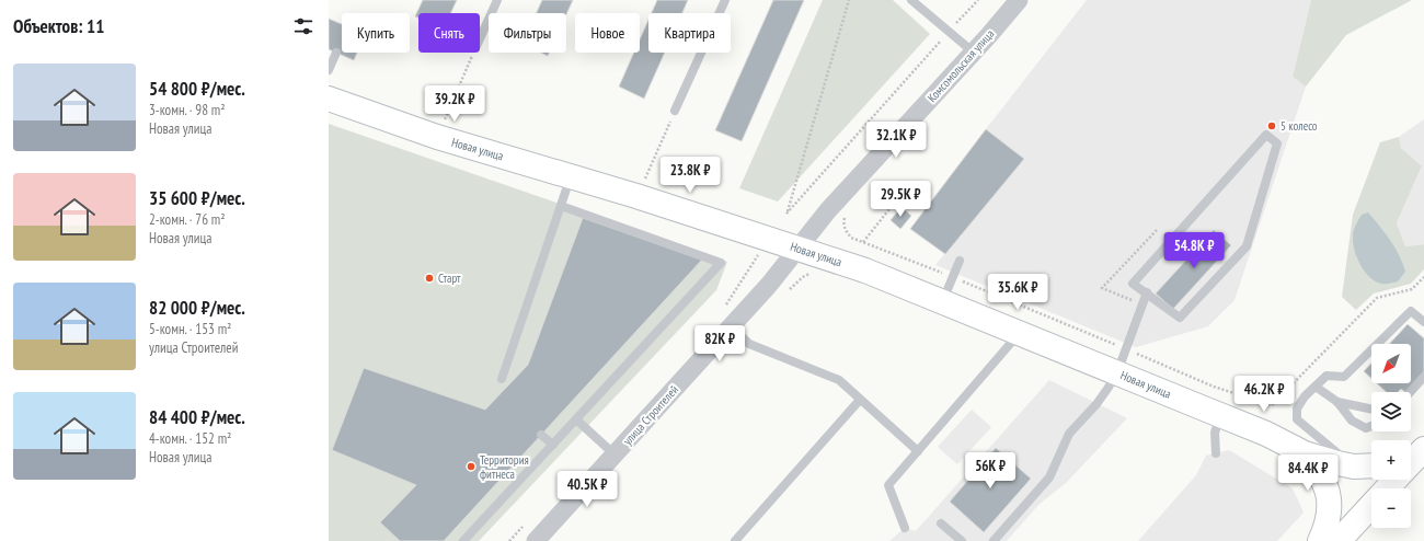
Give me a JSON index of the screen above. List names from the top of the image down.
{
  "streets": {
    "main road": ["Новая улица"],
    "street": ["Комсомольская улица", "улица Строителей"]
  },
  "crossings": [
    ["Комсомольская улица", "Новая улица"],
    ["Комсомольская улица", "улица Строителей"],
    ["Новая улица", "улица Строителей"]
  ],
  "places": ["5 колесо", "Старт", "Территория фитнеса"],
  "north": "bottom left",
  "page": {
    "heading": "Объектов: 11",
    "chip": [
      "Купить",
      "Снять",
      "Фильтры",
      "Новое",
      "Квартира"
    ],
    "list": [
      {
        "name": "54 800 ₽/мес.",
        "note": "3-комн. · 98 m² · Новая улица"
      },
      {
        "name": "35 600 ₽/мес.",
        "note": "2-комн. · 76 m² · Новая улица"
      },
      {
        "name": "82 000 ₽/мес.",
        "note": "5-комн. · 153 m² · улица Строителей"
      },
      {
        "name": "84 400 ₽/мес.",
        "note": "4-комн. · 152 m² · Новая улица"
      }
    ],
    "price": [
      "39.2K ₽",
      "32.1K ₽",
      "23.8K ₽",
      "29.5K ₽",
      "54.8K ₽",
      "35.6K ₽",
      "82K ₽",
      "46.2K ₽",
      "56K ₽",
      "84.4K ₽",
      "40.5K ₽"
    ],
    "map_buttons": ["+", "−"]
  }
}
